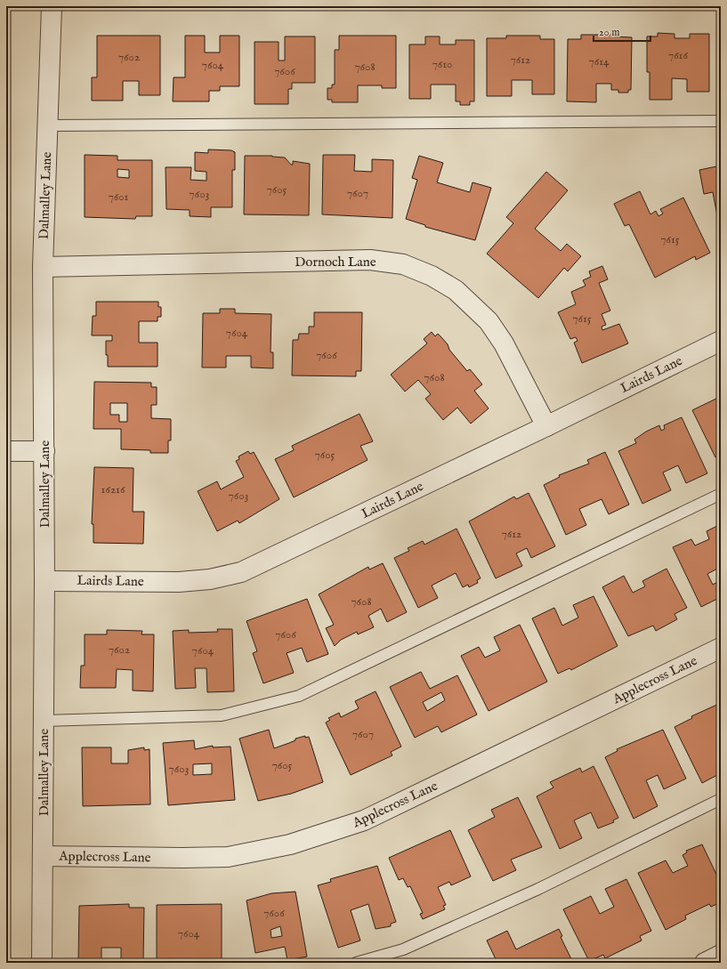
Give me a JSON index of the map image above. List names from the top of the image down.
{
  "streets": {
    "street": [
      "Dalmalley Lane",
      "Dornoch Lane",
      "Lairds Lane",
      "Applecross Lane"
    ]
  },
  "crossings": [
    ["Dalmalley Lane", "Dornoch Lane"],
    ["Dalmalley Lane", "Lairds Lane"],
    ["Dalmalley Lane", "Applecross Lane"],
    ["Dornoch Lane", "Lairds Lane"]
  ],
  "house_numbers": [
    "7616",
    "7602",
    "7612",
    "7614",
    "7610",
    "7604",
    "7608",
    "7606",
    "7605",
    "7607",
    "7603",
    "7601",
    "7615",
    "7615",
    "7604",
    "7606",
    "7608",
    "7605",
    "16216",
    "7603",
    "7612",
    "7608",
    "7606",
    "7602",
    "7604",
    "7607",
    "7605",
    "7603",
    "7606",
    "7604"
  ],
  "scale_bar": "20 m"
}
